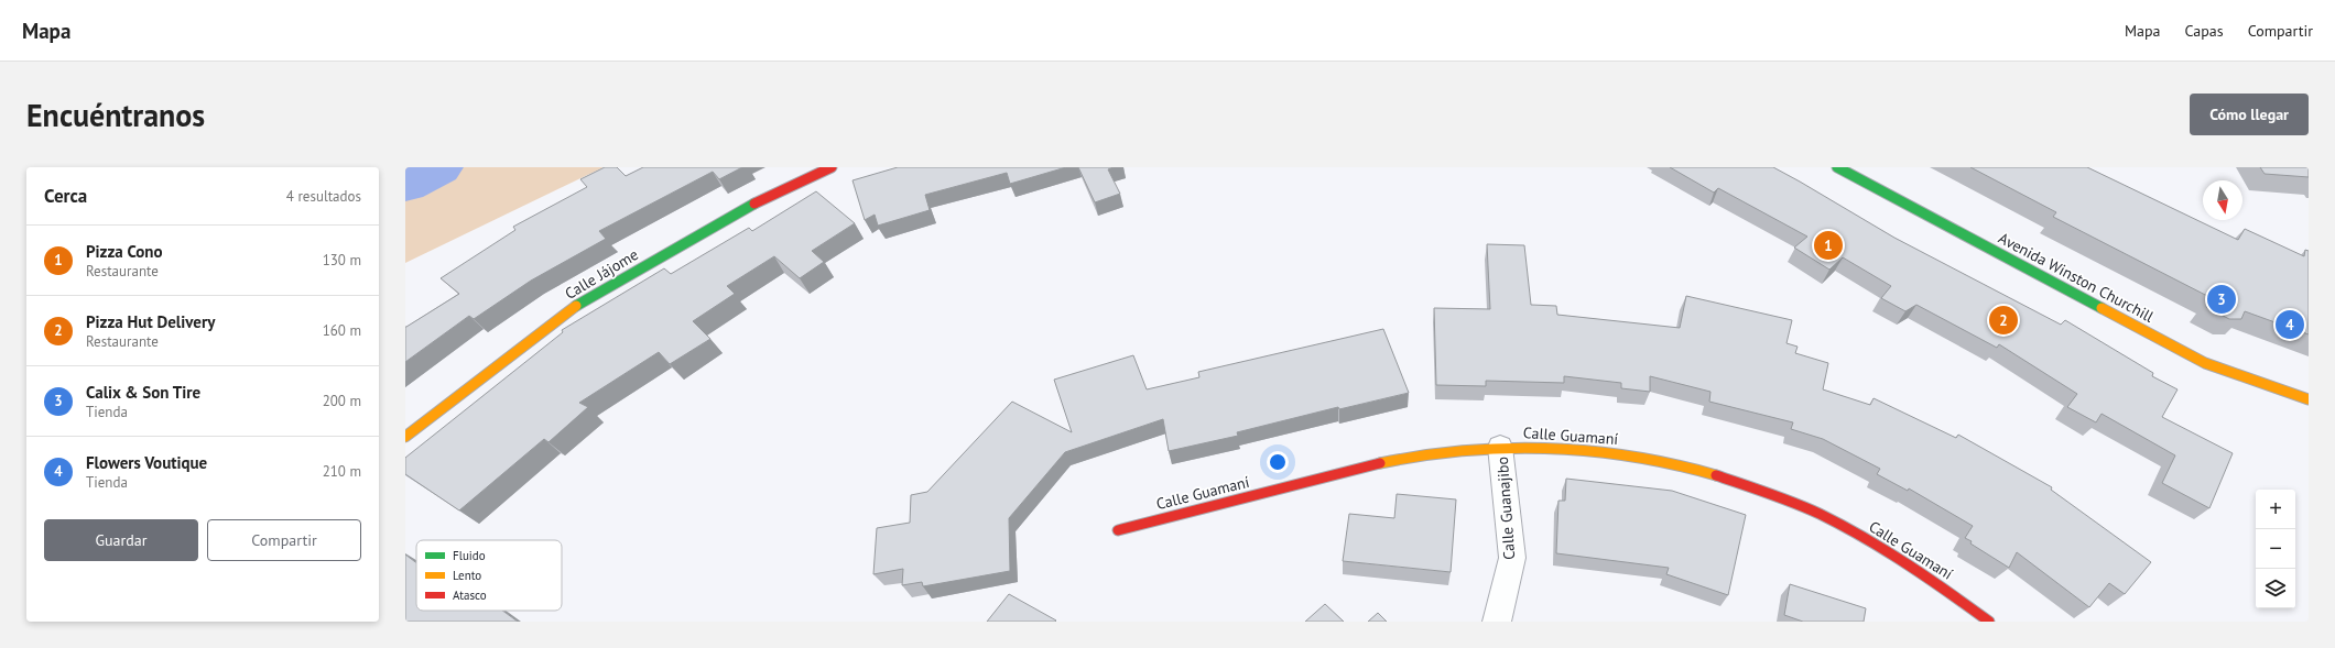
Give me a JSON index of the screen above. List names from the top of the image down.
{
  "streets": {
    "street": [
      "Calle Jájome",
      "Avenida Winston Churchill",
      "Calle Guamaní",
      "Calle Guanajibo"
    ]
  },
  "crossings": [
    ["Calle Guamaní", "Calle Guanajibo"]
  ],
  "legend": ["Fluido", "Lento", "Atasco"],
  "north": "bottom",
  "page": {
    "header": "Mapa",
    "nav": ["Mapa", "Capas", "Compartir"],
    "buttons": [
      "Cómo llegar",
      ["Guardar", "Compartir"]
    ],
    "title": "Encuéntranos",
    "heading": ["Cerca", "4 resultados"],
    "list": [
      {
        "mark": "1",
        "name": "Pizza Cono",
        "note": "Restaurante",
        "value": "130 m"
      },
      {
        "mark": "2",
        "name": "Pizza Hut Delivery",
        "note": "Restaurante",
        "value": "160 m"
      },
      {
        "mark": "3",
        "name": "Calix & Son Tire",
        "note": "Tienda",
        "value": "200 m"
      },
      {
        "mark": "4",
        "name": "Flowers Voutique",
        "note": "Tienda",
        "value": "210 m"
      }
    ],
    "pins": [
      "1",
      "3",
      "2",
      "4"
    ],
    "map_buttons": ["+", "−"]
  }
}
